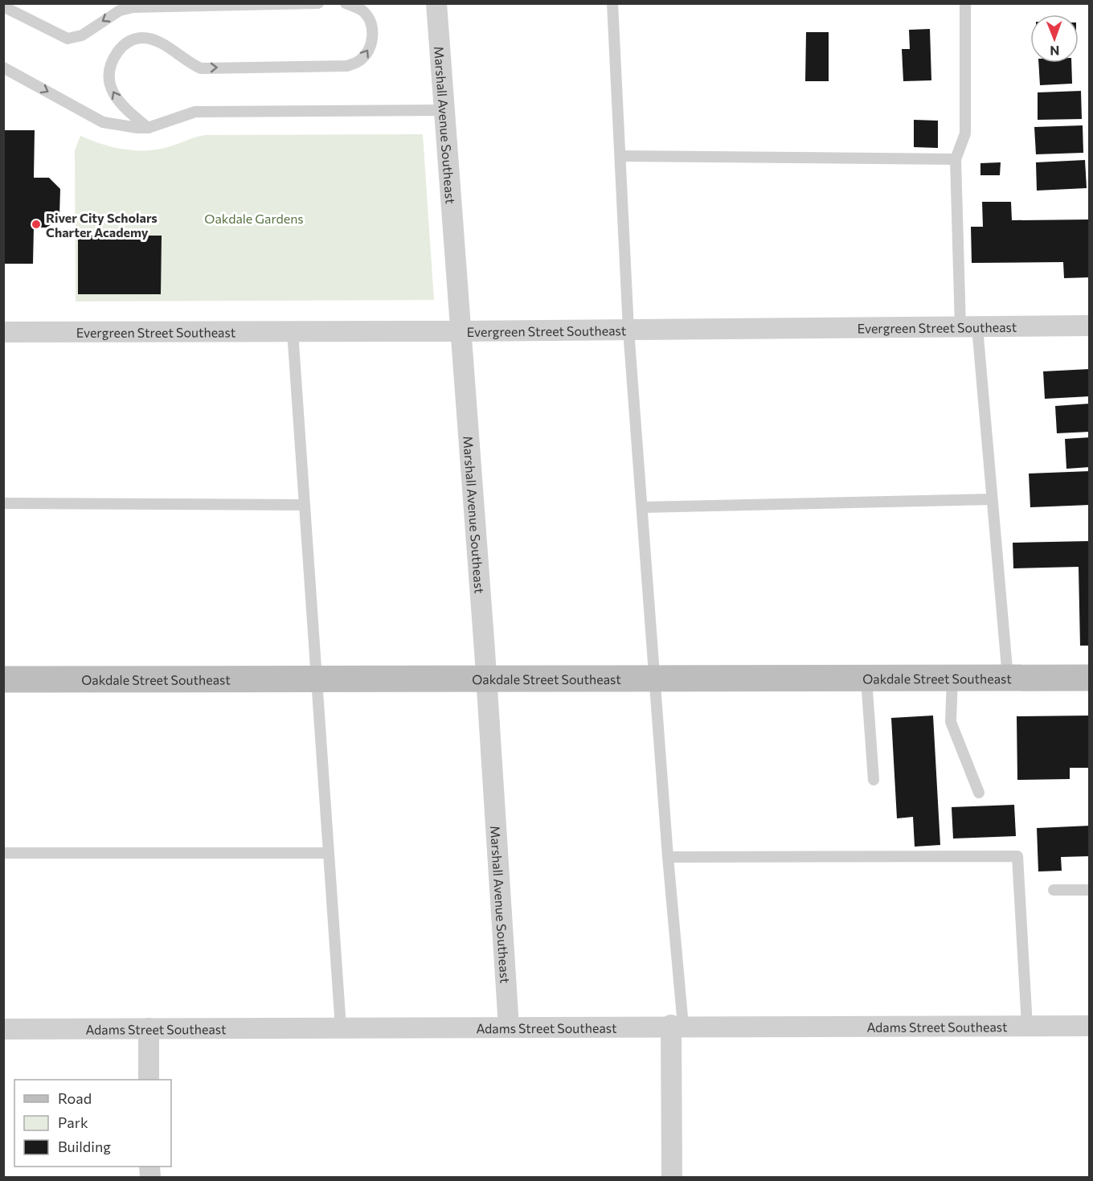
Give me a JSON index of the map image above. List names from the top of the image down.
{
  "streets": {
    "street": [
      "Marshall Avenue Southeast",
      "Evergreen Street Southeast",
      "Oakdale Street Southeast",
      "Adams Street Southeast"
    ]
  },
  "crossings": [
    ["Marshall Avenue Southeast", "Evergreen Street Southeast"],
    ["Marshall Avenue Southeast", "Oakdale Street Southeast"],
    ["Marshall Avenue Southeast", "Adams Street Southeast"]
  ],
  "parks": ["Oakdale Gardens"],
  "places": ["River City Scholars Charter Academy"],
  "legend": ["Road", "Park", "Building"],
  "north": "bottom"
}
